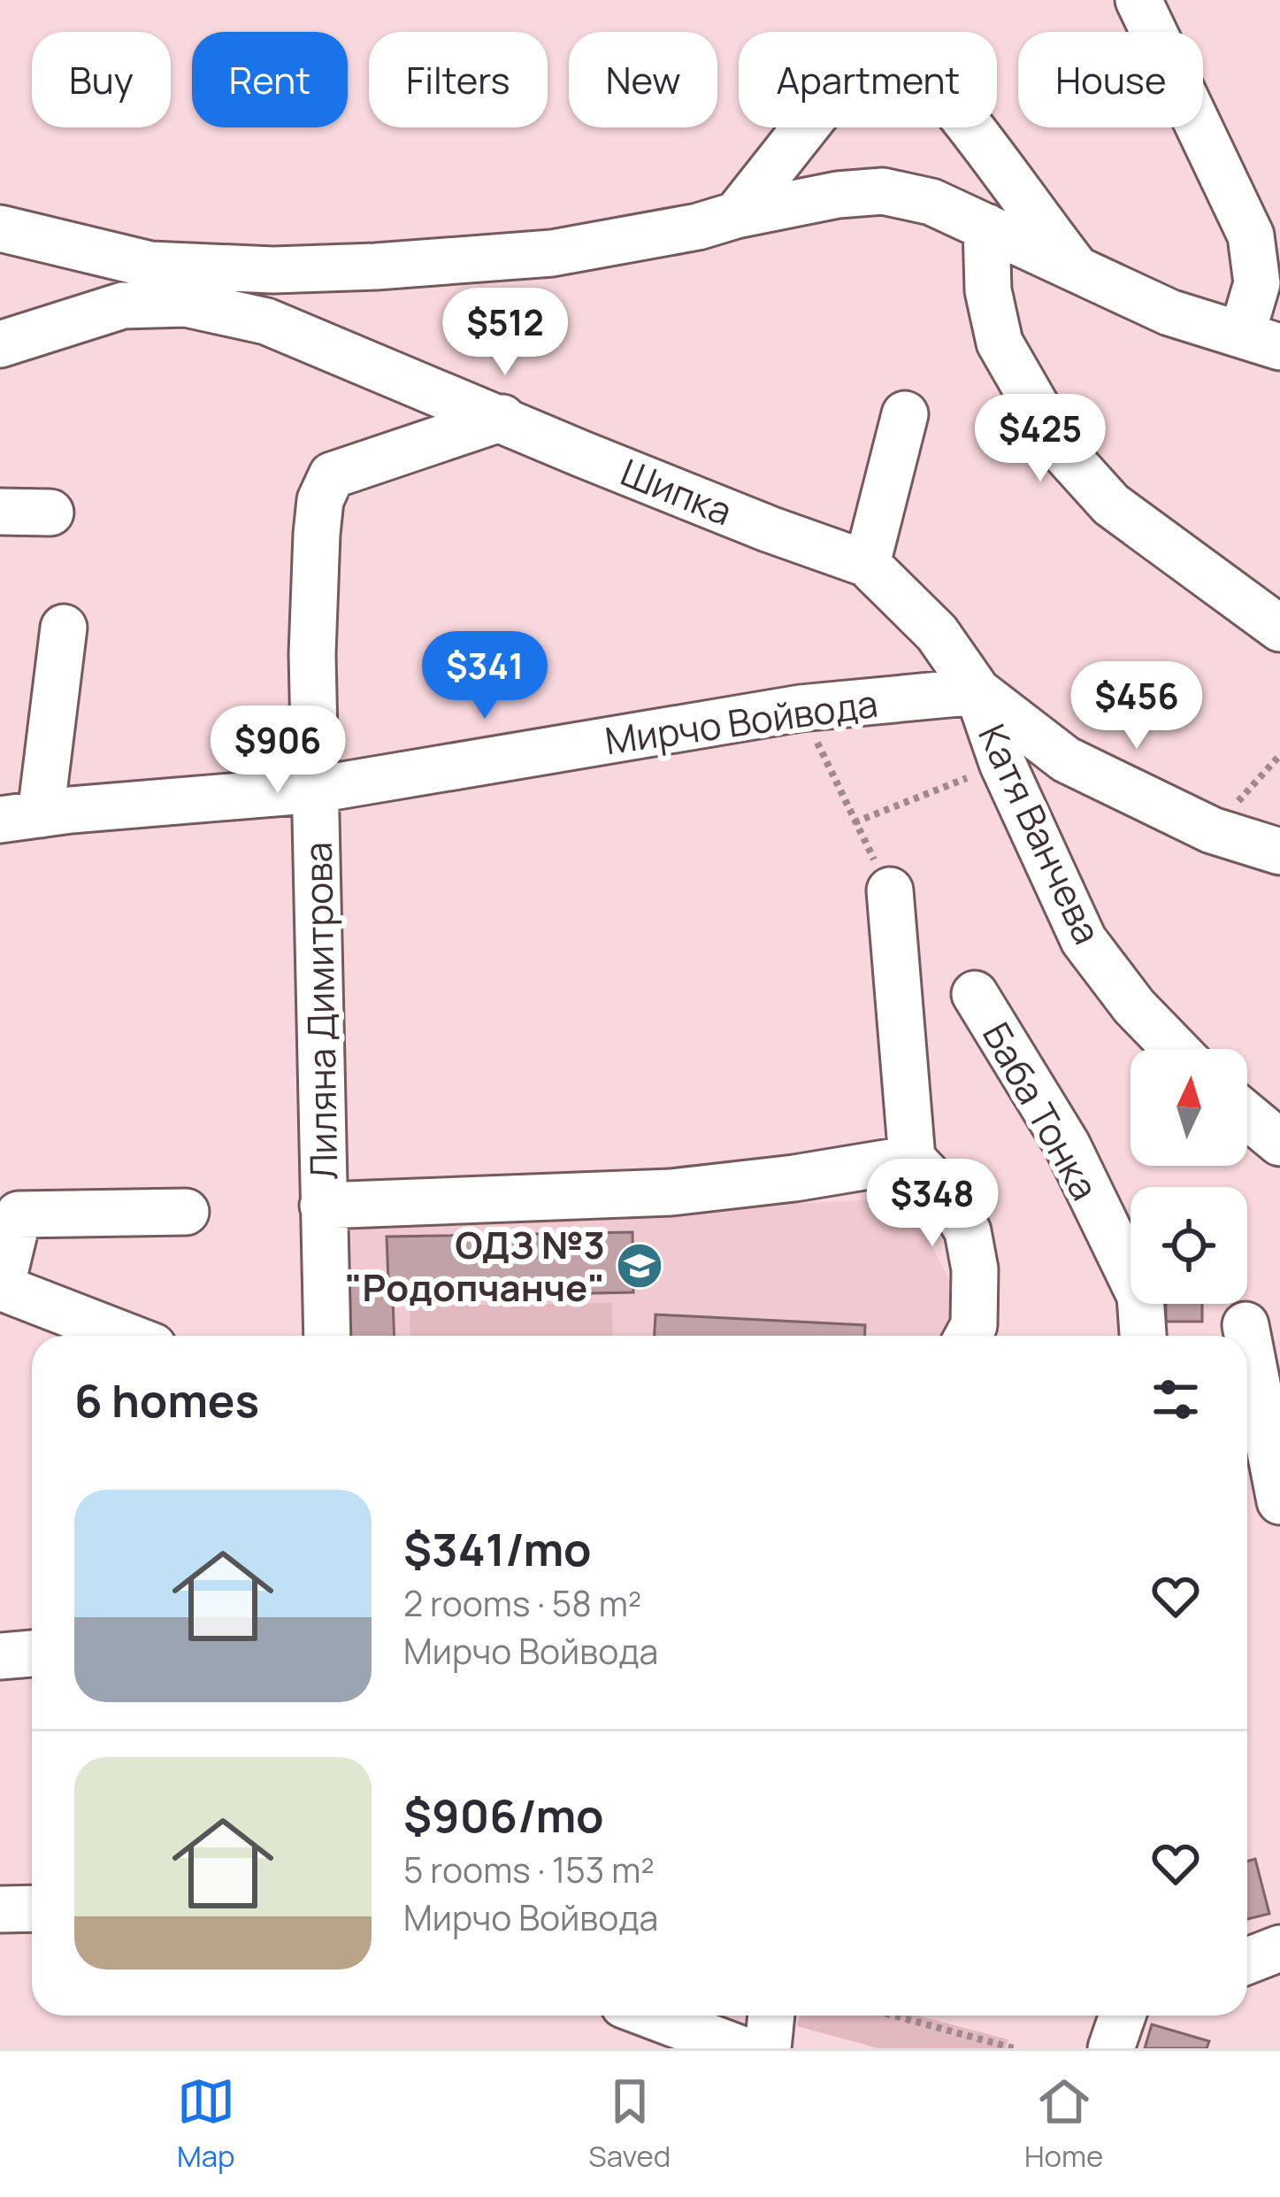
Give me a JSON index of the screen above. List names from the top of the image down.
{
  "streets": {
    "street": [
      "Шипка",
      "Мирчо Войвода",
      "Катя Ванчева",
      "Лиляна Димитрова",
      "Баба Тонка"
    ]
  },
  "crossings": [
    ["Шипка", "Мирчо Войвода"],
    ["Шипка", "Катя Ванчева"],
    ["Шипка", "Лиляна Димитрова"],
    ["Мирчо Войвода", "Катя Ванчева"],
    ["Мирчо Войвода", "Лиляна Димитрова"]
  ],
  "places": {
    "school or university": ["ОДЗ №3 \"Родопчанче\""]
  },
  "north": "top",
  "page": {
    "chip": [
      "Buy",
      "Rent",
      "Filters",
      "New",
      "Apartment",
      "House"
    ],
    "price": [
      "$512",
      "$425",
      "$341",
      "$456",
      "$906",
      "$348"
    ],
    "heading": "6 homes",
    "list": [
      {
        "name": "$341/mo",
        "note": "2 rooms · 58 m² · Мирчо Войвода"
      },
      {
        "name": "$906/mo",
        "note": "5 rooms · 153 m² · Мирчо Войвода"
      }
    ],
    "tabs": ["Map", "Saved", "Home"]
  }
}
